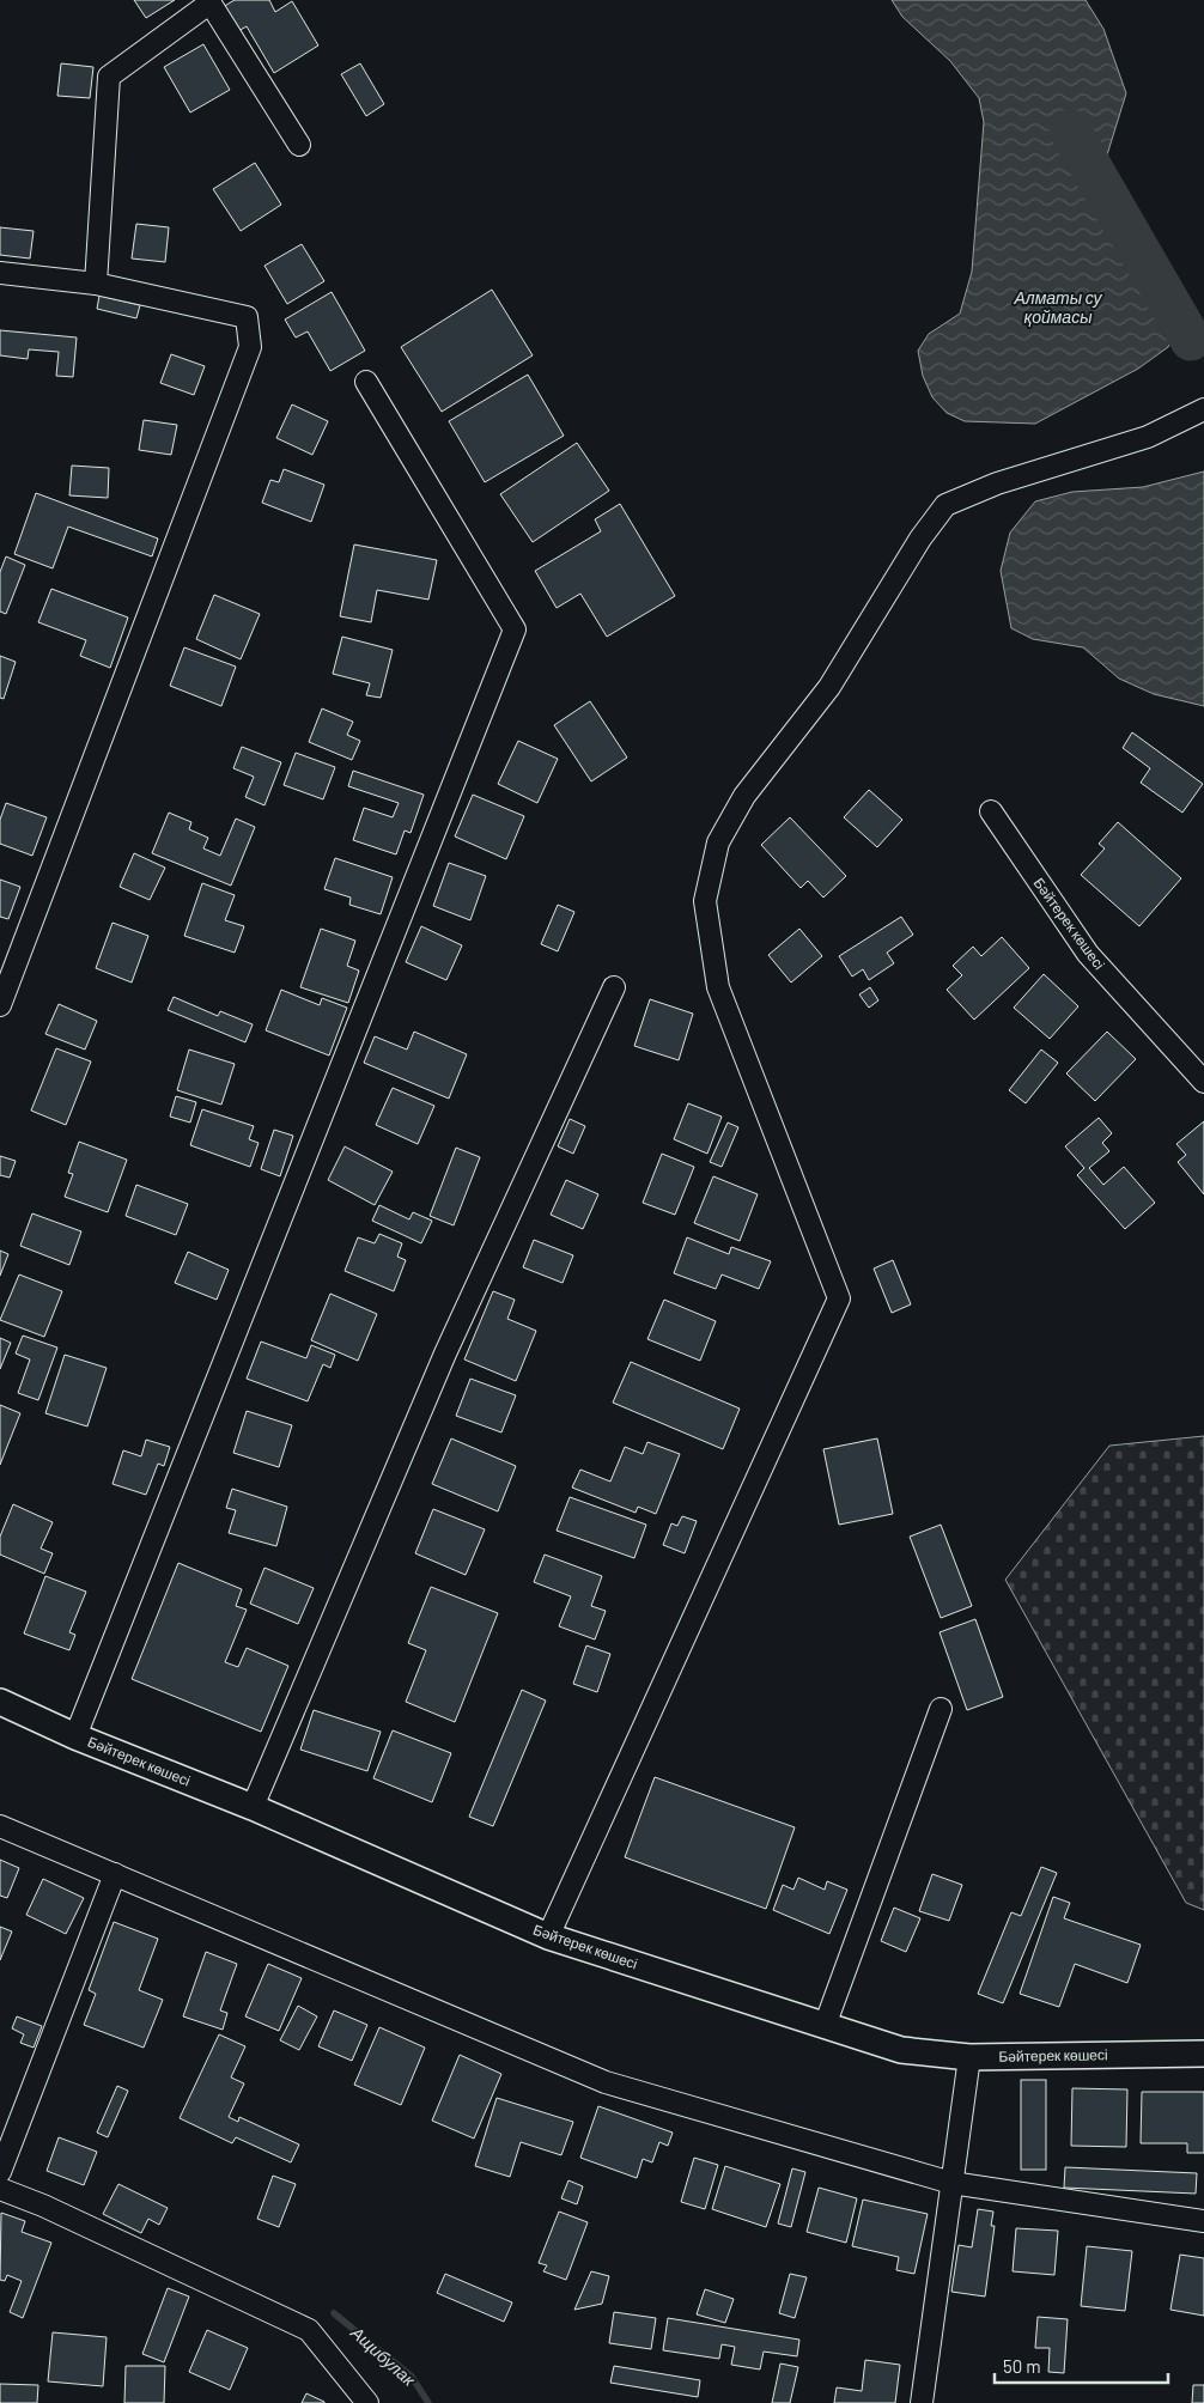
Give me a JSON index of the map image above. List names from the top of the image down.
{
  "streets": {
    "street": ["Бәйтерек көшесі"]
  },
  "water": ["Алматы су қоймасы", "Ащибулак"],
  "scale_bar": "50 m"
}
